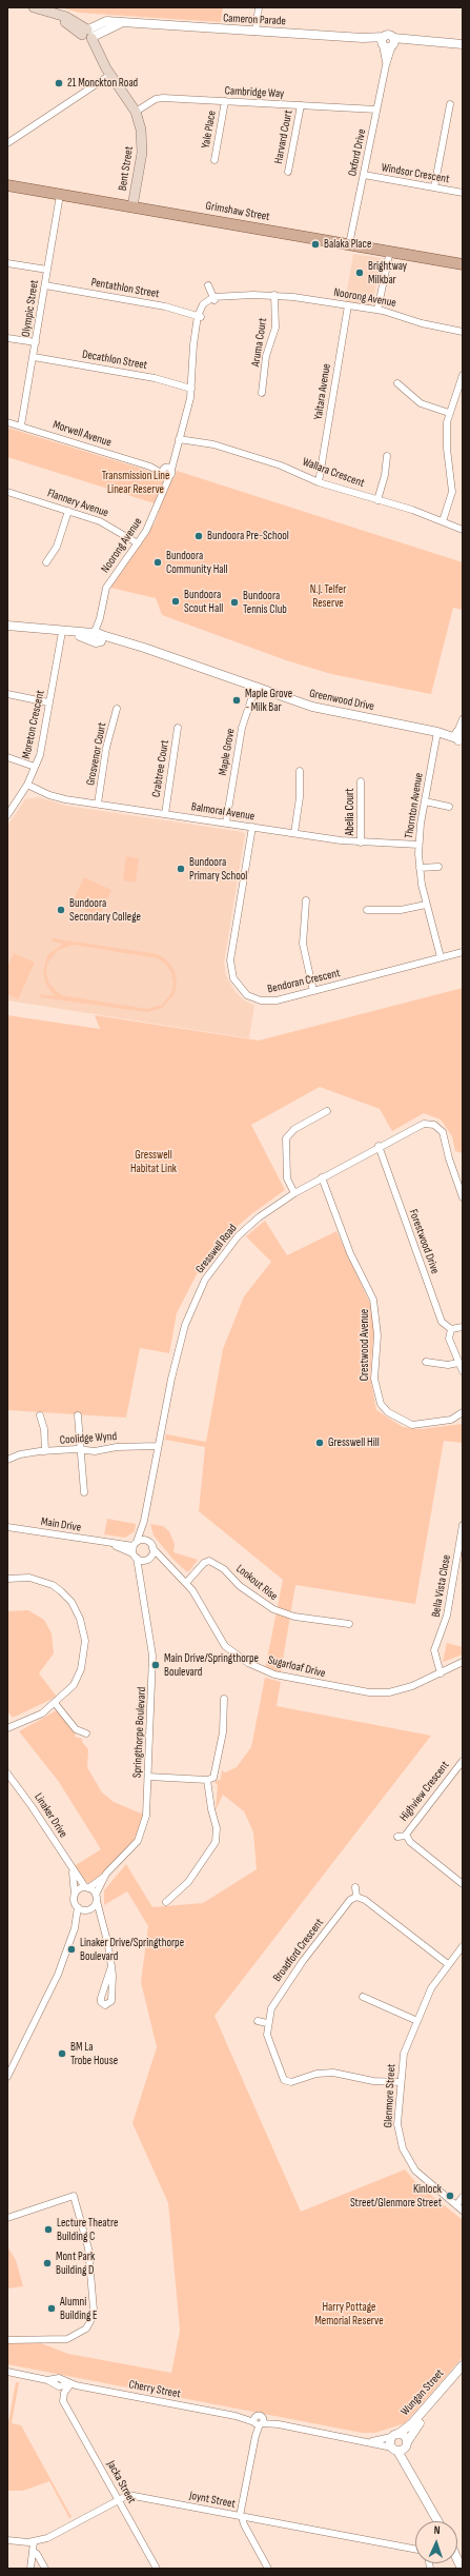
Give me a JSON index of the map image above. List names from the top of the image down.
{
  "streets": {
    "main road": ["Bent Street", "Grimshaw Street"],
    "street": [
      "Cameron Parade",
      "Cambridge Way",
      "Yale Place",
      "Harvard Court",
      "Oxford Drive",
      "Windsor Crescent",
      "Pentathlon Street",
      "Noorong Avenue",
      "Olympic Street",
      "Aruma Court",
      "Decathlon Street",
      "Yaltara Avenue",
      "Morwell Avenue",
      "Wallara Crescent",
      "Flannery Avenue",
      "Greenwood Drive",
      "Moreton Crescent",
      "Maple Grove",
      "Grosvenor Court",
      "Crabtree Court",
      "Thornton Avenue",
      "Balmoral Avenue",
      "Abelia Court",
      "Bendoran Crescent",
      "Forestwood Drive",
      "Gresswell Road",
      "Crestwood Avenue",
      "Coolidge Wynd",
      "Main Drive",
      "Lookout Rise",
      "Bella Vista Close",
      "Sugarloaf Drive",
      "Springthorpe Boulevard",
      "Highview Crescent",
      "Linaker Drive",
      "Broadford Crescent",
      "Glenmore Street",
      "Cherry Street",
      "Wungan Street",
      "Jacka Street",
      "Joynt Street"
    ]
  },
  "crossings": [
    ["Cameron Parade", "Oxford Drive"],
    ["Cameron Parade", "Bent Street"],
    ["Cambridge Way", "Yale Place"],
    ["Cambridge Way", "Harvard Court"],
    ["Cambridge Way", "Oxford Drive"],
    ["Cambridge Way", "Bent Street"],
    ["Oxford Drive", "Windsor Crescent"],
    ["Oxford Drive", "Grimshaw Street"],
    ["Bent Street", "Grimshaw Street"],
    ["Grimshaw Street", "Olympic Street"],
    ["Pentathlon Street", "Olympic Street"],
    ["Noorong Avenue", "Aruma Court"],
    ["Noorong Avenue", "Yaltara Avenue"],
    ["Noorong Avenue", "Morwell Avenue"],
    ["Noorong Avenue", "Flannery Avenue"],
    ["Noorong Avenue", "Greenwood Drive"],
    ["Olympic Street", "Decathlon Street"],
    ["Olympic Street", "Morwell Avenue"],
    ["Yaltara Avenue", "Wallara Crescent"],
    ["Greenwood Drive", "Moreton Crescent"],
    ["Greenwood Drive", "Maple Grove"],
    ["Greenwood Drive", "Thornton Avenue"],
    ["Moreton Crescent", "Balmoral Avenue"],
    ["Maple Grove", "Balmoral Avenue"],
    ["Grosvenor Court", "Balmoral Avenue"],
    ["Crabtree Court", "Balmoral Avenue"],
    ["Thornton Avenue", "Balmoral Avenue"],
    ["Thornton Avenue", "Bendoran Crescent"],
    ["Balmoral Avenue", "Abelia Court"],
    ["Balmoral Avenue", "Bendoran Crescent"],
    ["Forestwood Drive", "Gresswell Road"],
    ["Gresswell Road", "Crestwood Avenue"],
    ["Gresswell Road", "Coolidge Wynd"],
    ["Gresswell Road", "Main Drive"],
    ["Gresswell Road", "Sugarloaf Drive"],
    ["Gresswell Road", "Springthorpe Boulevard"],
    ["Main Drive", "Sugarloaf Drive"],
    ["Main Drive", "Springthorpe Boulevard"],
    ["Lookout Rise", "Sugarloaf Drive"],
    ["Bella Vista Close", "Sugarloaf Drive"],
    ["Sugarloaf Drive", "Springthorpe Boulevard"],
    ["Springthorpe Boulevard", "Linaker Drive"],
    ["Broadford Crescent", "Glenmore Street"],
    ["Cherry Street", "Wungan Street"],
    ["Cherry Street", "Jacka Street"],
    ["Jacka Street", "Joynt Street"]
  ],
  "parks": [
    "Transmission Line Linear Reserve",
    "N.J. Telfer Reserve",
    "Gresswell Habitat Link",
    "Harry Pottage Memorial Reserve"
  ],
  "places": [
    "21 Monckton Road",
    "Balaka Place",
    "Brightway Milkbar",
    "Bundoora Pre-School",
    "Bundoora Community Hall",
    "Bundoora Scout Hall",
    "Bundoora Tennis Club",
    "Maple Grove - Milk Bar",
    "Bundoora Primary School",
    "Bundoora Secondary College",
    "Gresswell Hill",
    "Main Drive/Springthorpe Boulevard",
    "Linaker Drive/Springthorpe Boulevard",
    "BM La Trobe House",
    "Kinlock Street/Glenmore Street",
    "Lecture Theatre Building C",
    "Mont Park Building D",
    "Alumni Building E"
  ],
  "north": "top"
}
